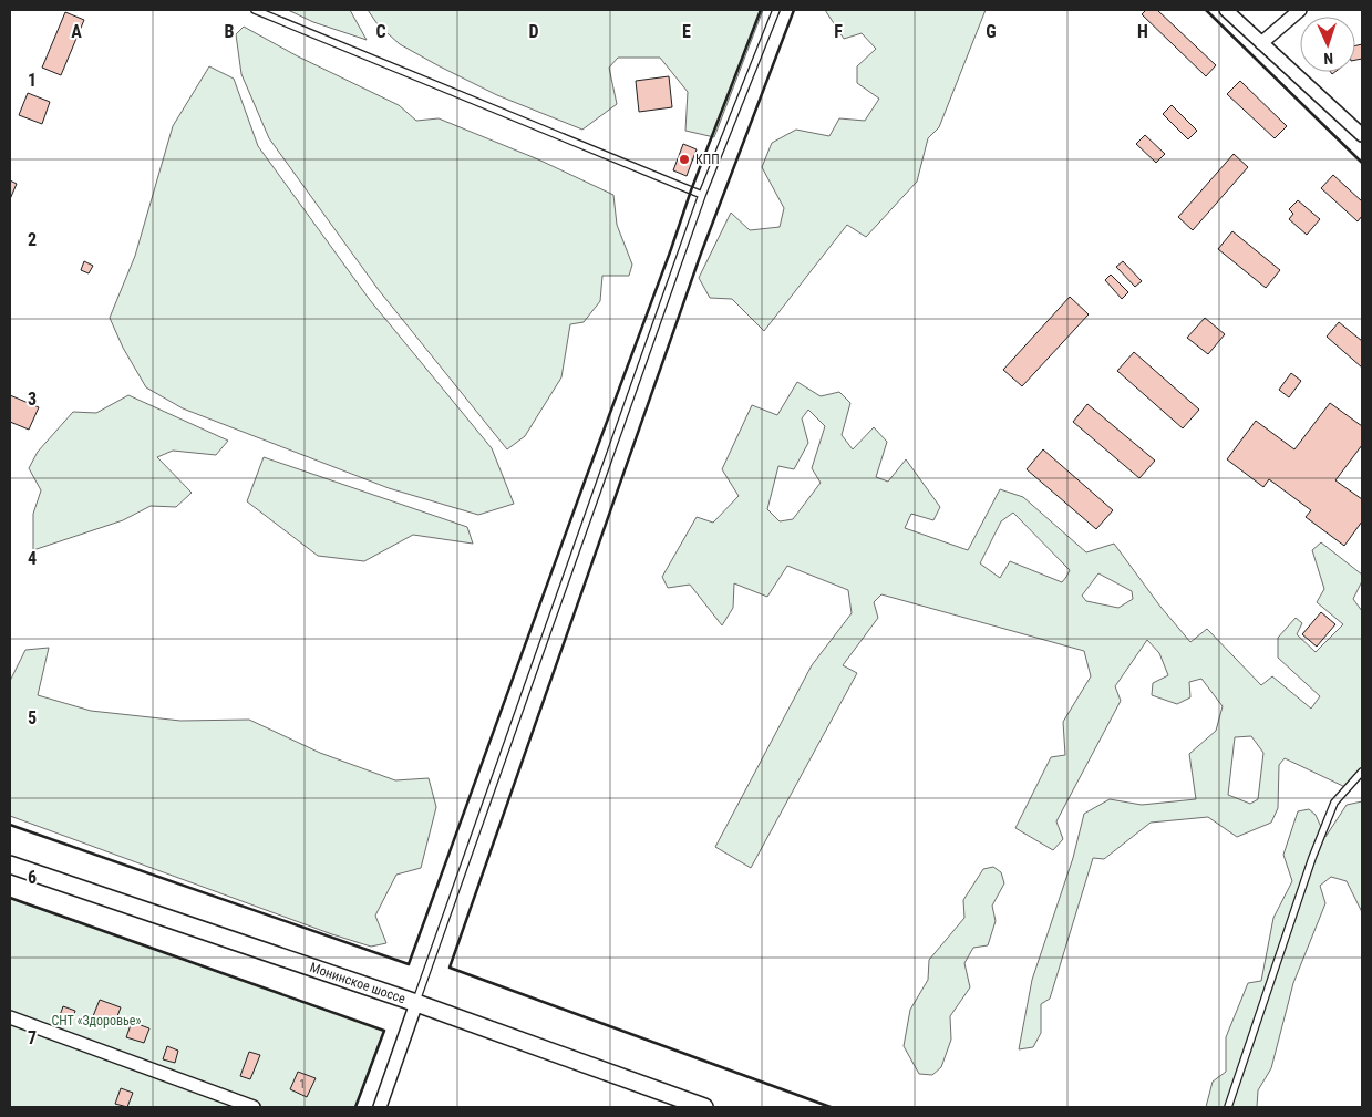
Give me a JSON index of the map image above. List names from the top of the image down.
{
  "streets": {
    "main road": ["Монинское шоссе"]
  },
  "parks": ["СНТ «Здоровье»"],
  "places": ["КПП"],
  "house_numbers": ["1"],
  "north": "bottom",
  "grid": {
    "columns": [
      "A",
      "B",
      "C",
      "D",
      "E",
      "F",
      "G",
      "H"
    ],
    "rows": [
      "1",
      "2",
      "3",
      "4",
      "5",
      "6",
      "7"
    ]
  }
}
